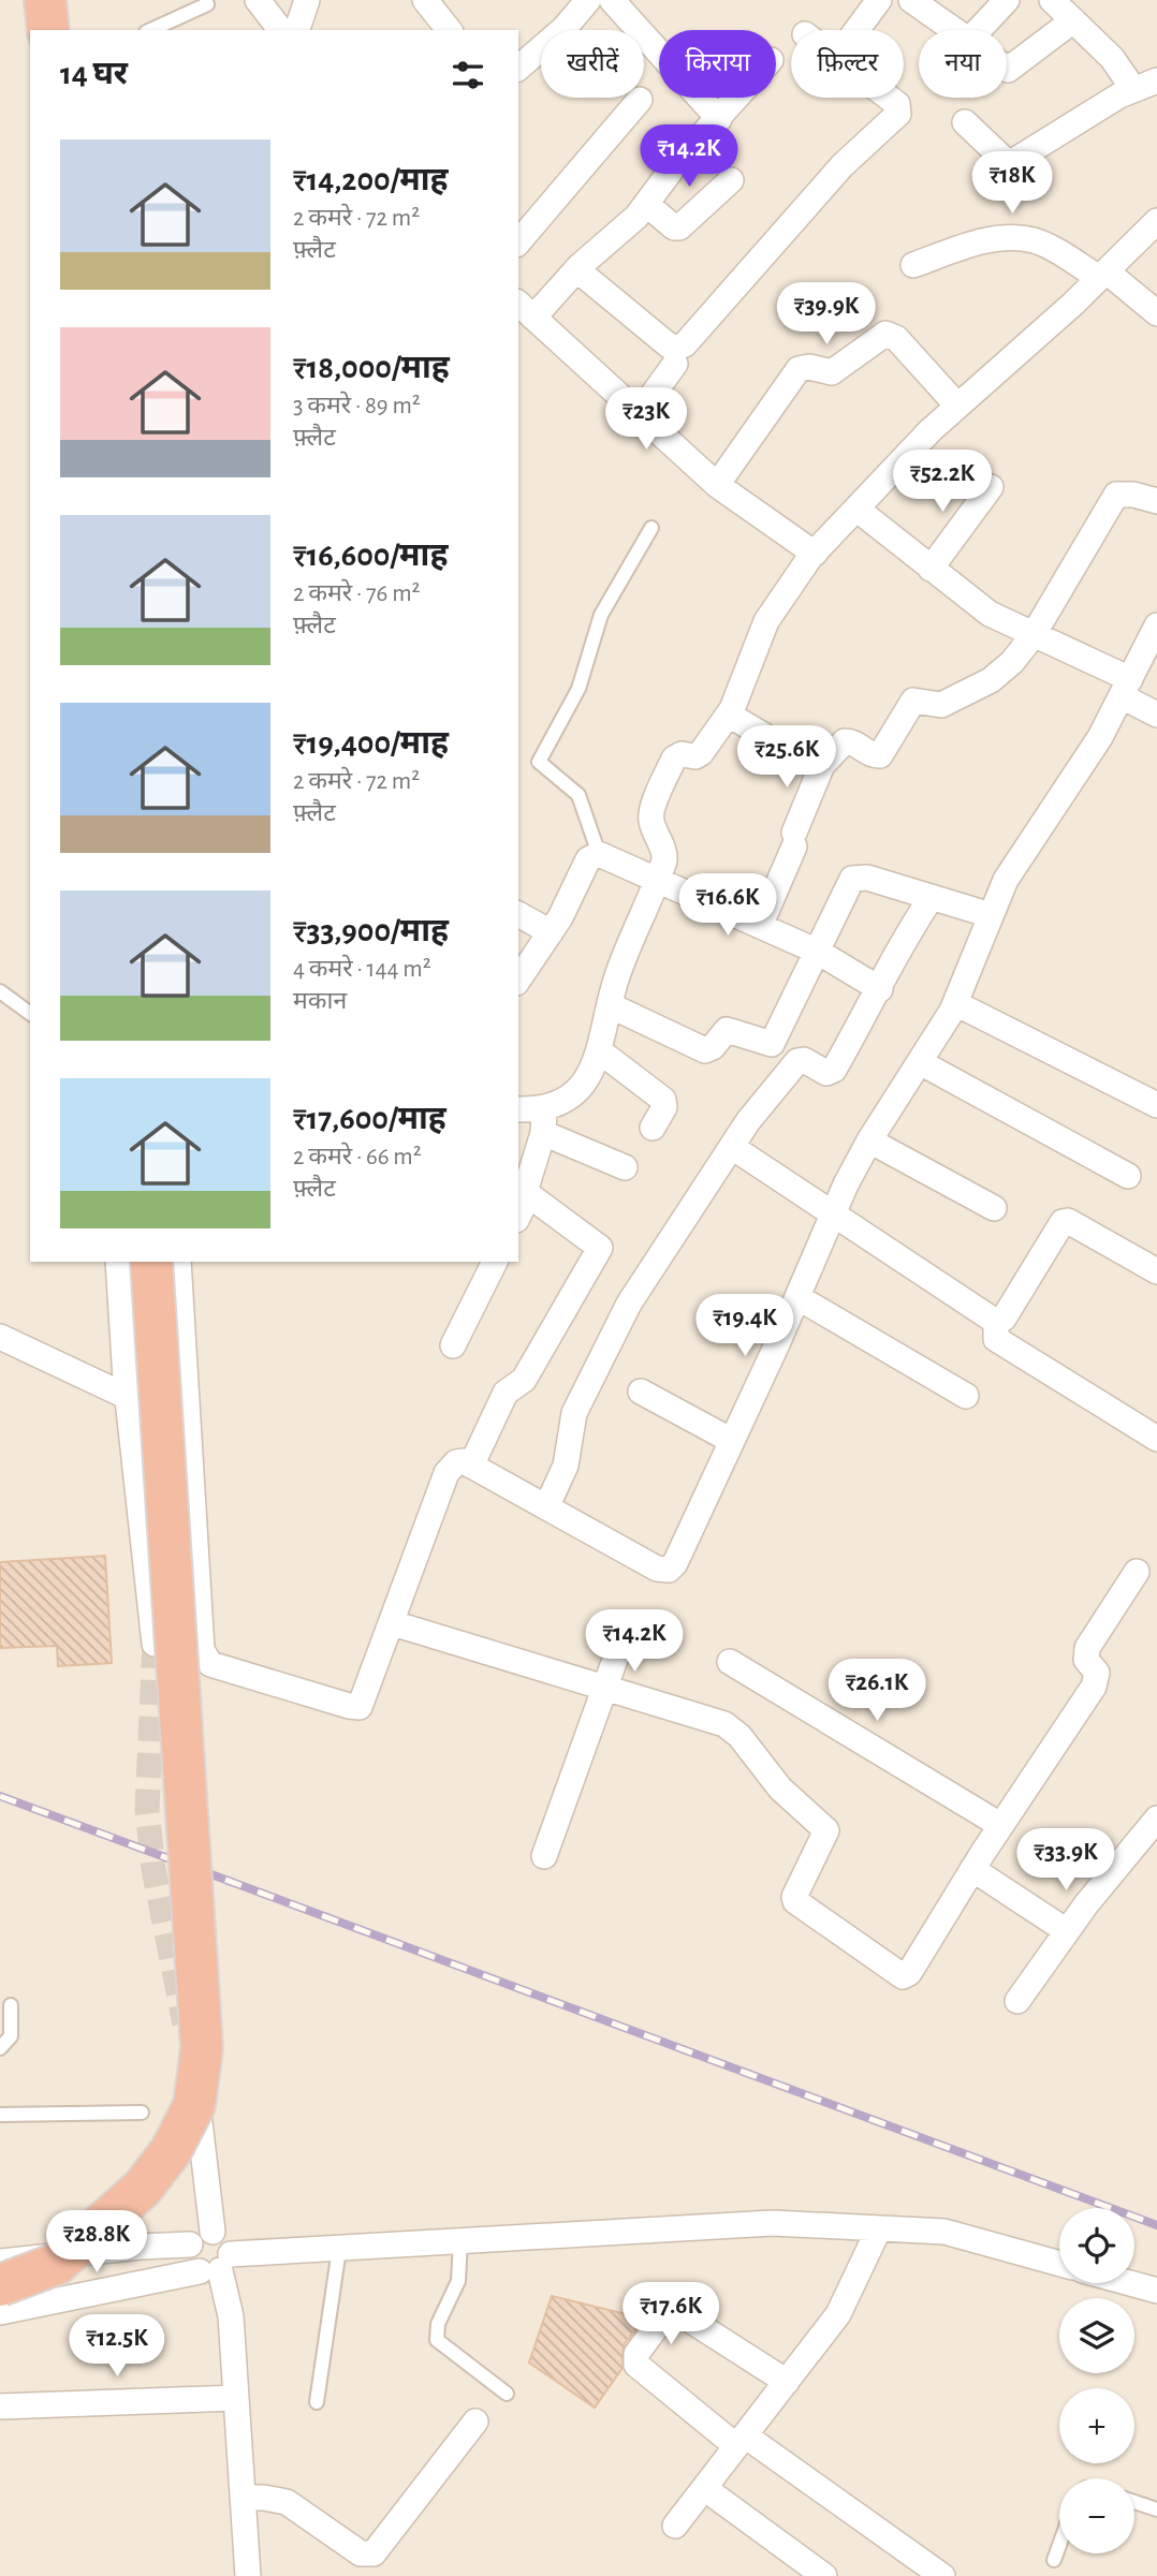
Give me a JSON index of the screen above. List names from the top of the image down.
{
  "page": {
    "chip": [
      "खरीदें",
      "किराया",
      "फ़िल्टर",
      "नया"
    ],
    "heading": "14 घर",
    "list": [
      {
        "name": "₹14,200/माह",
        "note": "2 कमरे · 72 m² · फ़्लैट"
      },
      {
        "name": "₹18,000/माह",
        "note": "3 कमरे · 89 m² · फ़्लैट"
      },
      {
        "name": "₹16,600/माह",
        "note": "2 कमरे · 76 m² · फ़्लैट"
      },
      {
        "name": "₹19,400/माह",
        "note": "2 कमरे · 72 m² · फ़्लैट"
      },
      {
        "name": "₹33,900/माह",
        "note": "4 कमरे · 144 m² · मकान"
      },
      {
        "name": "₹17,600/माह",
        "note": "2 कमरे · 66 m² · फ़्लैट"
      }
    ],
    "price": [
      "₹14.2K",
      "₹18K",
      "₹39.9K",
      "₹23K",
      "₹52.2K",
      "₹25.6K",
      "₹16.6K",
      "₹19.4K",
      "₹14.2K",
      "₹26.1K",
      "₹33.9K",
      "₹28.8K",
      "₹17.6K",
      "₹12.5K"
    ],
    "map_buttons": ["+", "−"]
  }
}
